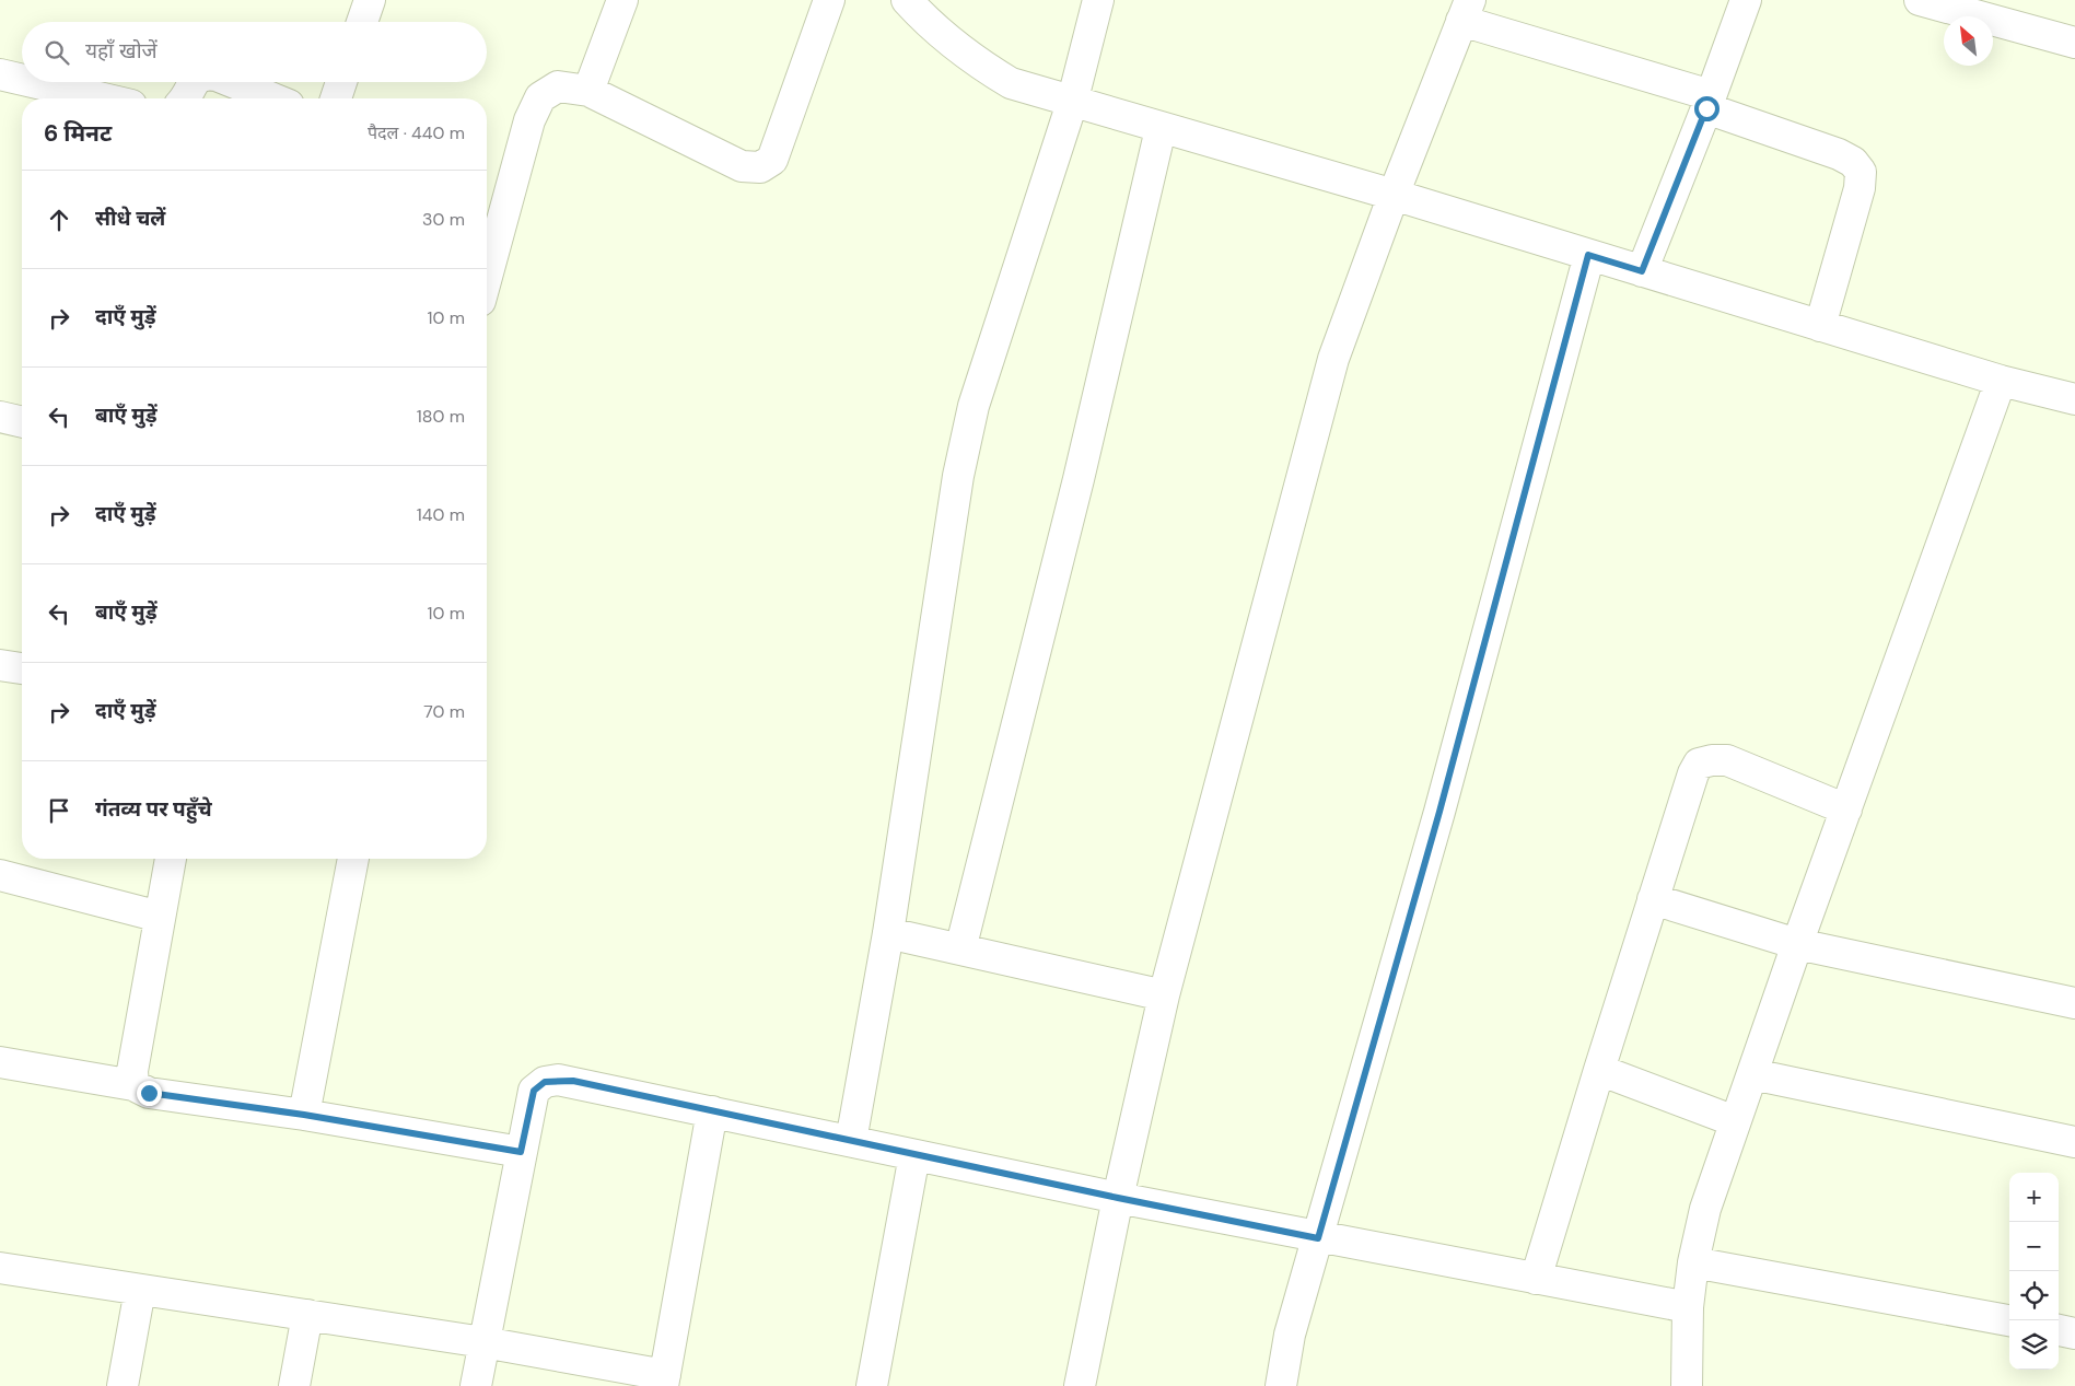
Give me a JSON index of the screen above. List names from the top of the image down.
{
  "north": "top left",
  "page": {
    "search": "यहाँ खोजें",
    "heading": ["6 मिनट", "पैदल · 440 m"],
    "list": [
      ["सीधे चलें", "30 m"],
      ["दाएँ मुड़ें", "10 m"],
      ["बाएँ मुड़ें", "180 m"],
      ["दाएँ मुड़ें", "140 m"],
      ["बाएँ मुड़ें", "10 m"],
      ["दाएँ मुड़ें", "70 m"],
      "गंतव्य पर पहुँचे"
    ],
    "map_buttons": ["+", "−"]
  }
}
